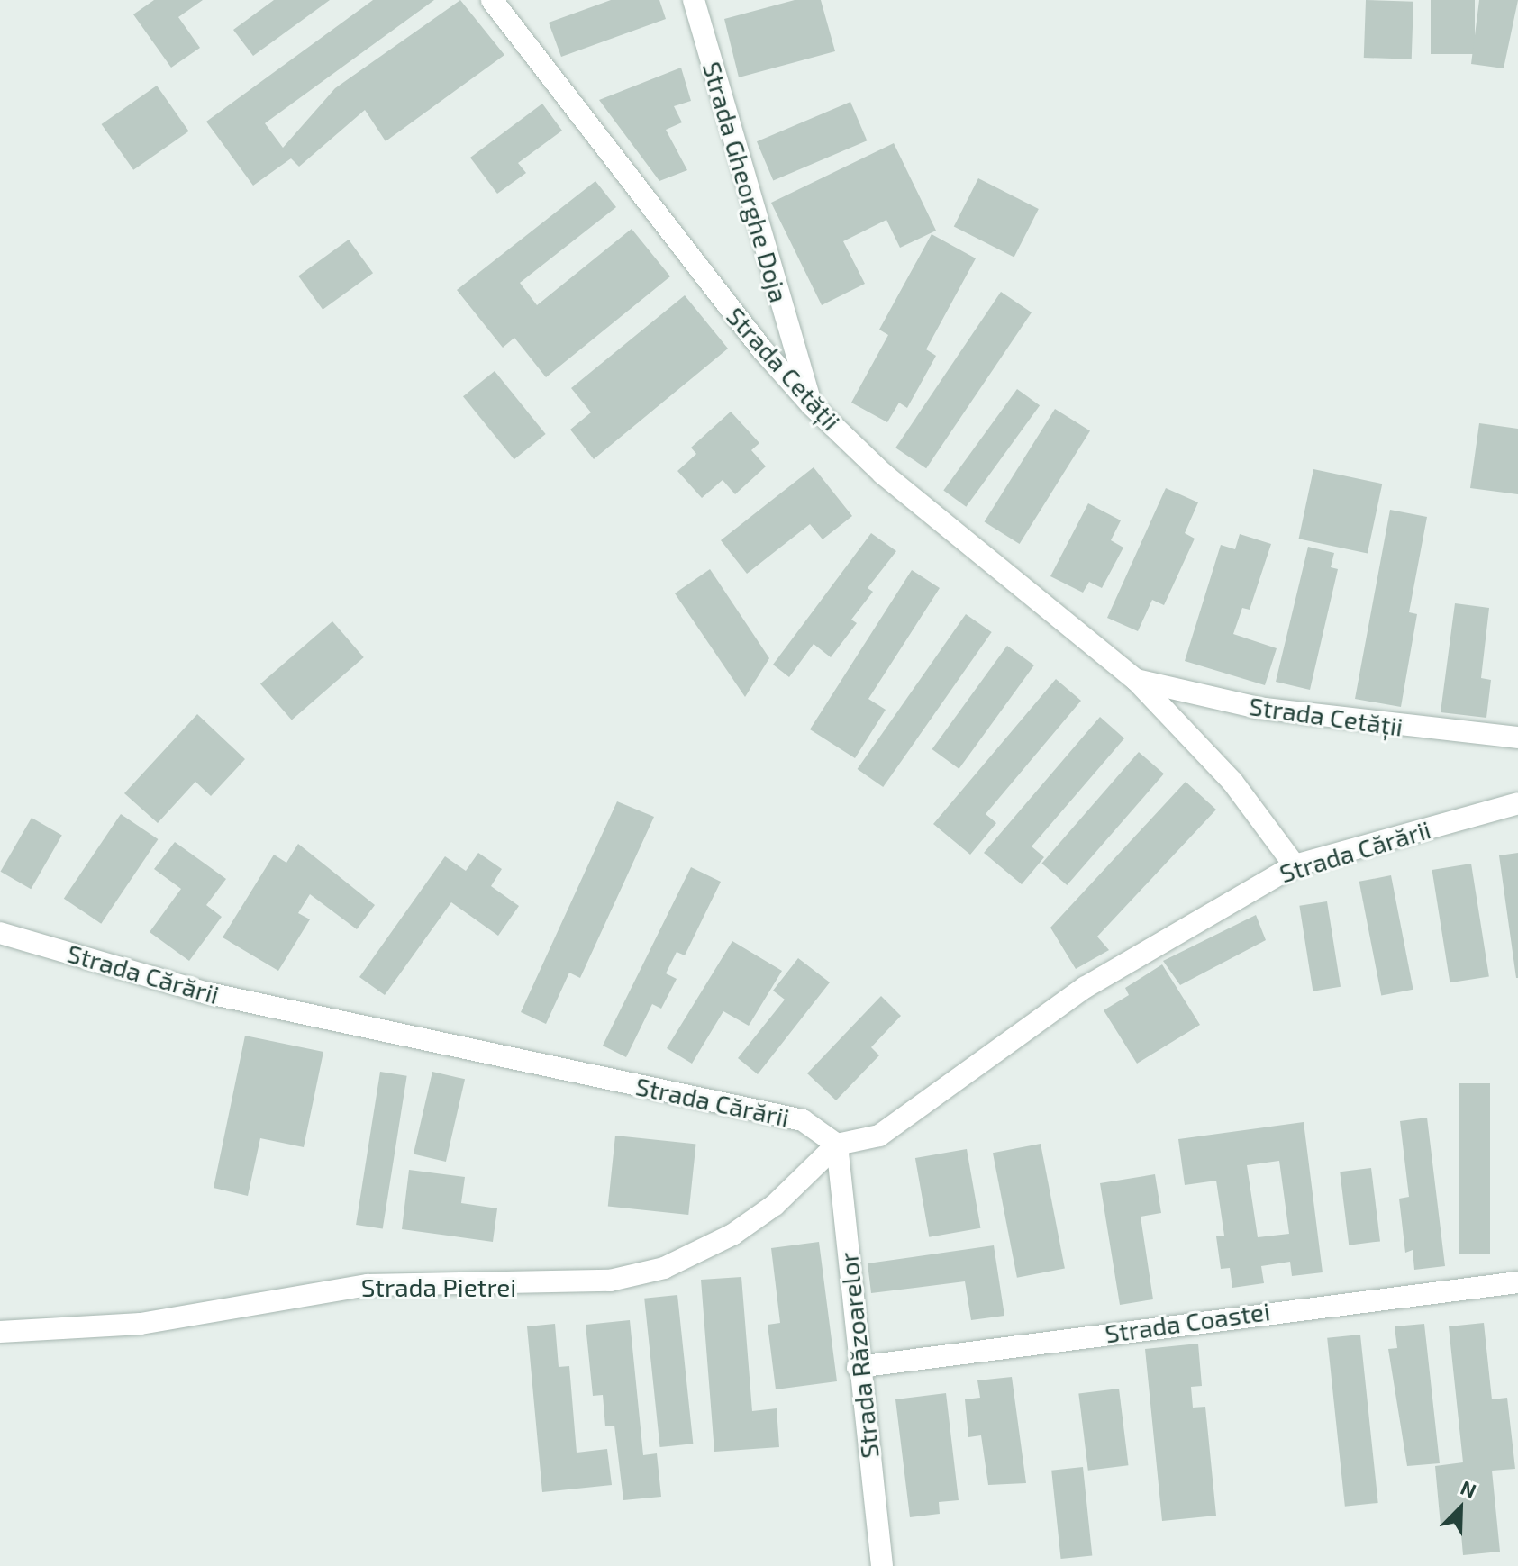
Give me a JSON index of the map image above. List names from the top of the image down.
{
  "streets": {
    "street": [
      "Strada Gheorghe Doja",
      "Strada Cetății",
      "Strada Cărării",
      "Strada Pietrei",
      "Strada Coastei",
      "Strada Răzoarelor"
    ]
  },
  "crossings": [
    ["Strada Gheorghe Doja", "Strada Cetății"],
    ["Strada Cetății", "Strada Cărării"],
    ["Strada Cărării", "Strada Pietrei"],
    ["Strada Cărării", "Strada Răzoarelor"],
    ["Strada Pietrei", "Strada Răzoarelor"],
    ["Strada Coastei", "Strada Răzoarelor"]
  ],
  "north": "top right"
}
